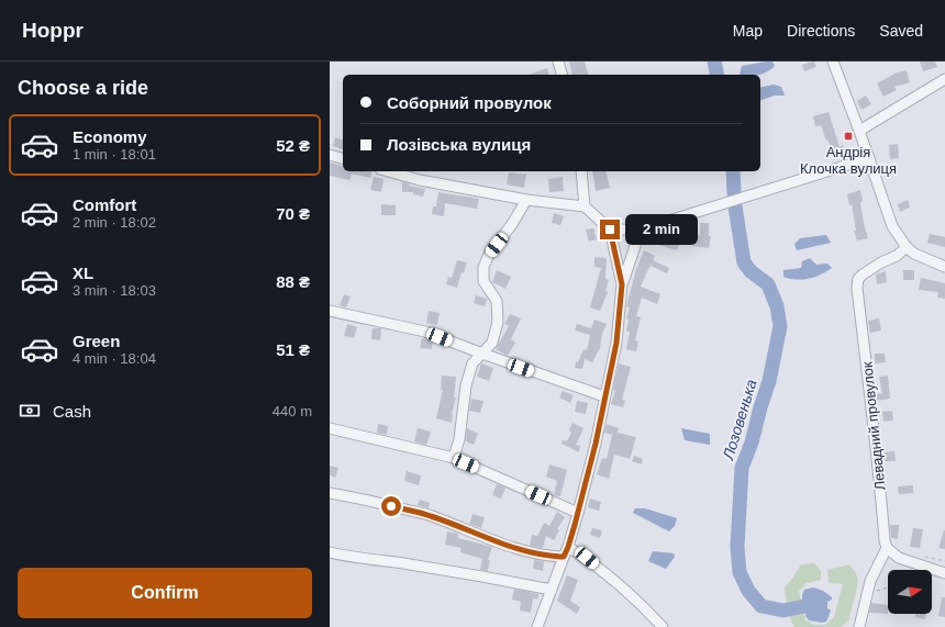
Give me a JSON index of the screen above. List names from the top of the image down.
{
  "streets": {
    "street": ["Левадний провулок"]
  },
  "water": ["Лозовенька"],
  "places": {
    "transit": ["Андрія Клочка вулиця"]
  },
  "north": "right",
  "page": {
    "header": "Hoppr",
    "nav": ["Map", "Directions", "Saved"],
    "heading": "Choose a ride",
    "banner": ["Соборний провулок", "Лозівська вулиця"],
    "list": [
      {
        "name": "Economy",
        "note": "1 min · 18:01",
        "value": "52 ₴"
      },
      {
        "name": "Comfort",
        "note": "2 min · 18:02",
        "value": "70 ₴"
      },
      {
        "name": "XL",
        "note": "3 min · 18:03",
        "value": "88 ₴"
      },
      {
        "name": "Green",
        "note": "4 min · 18:04",
        "value": "51 ₴"
      }
    ],
    "bubble": "2 min",
    "pay": ["Cash", "440 m"],
    "buttons": "Confirm"
  }
}
